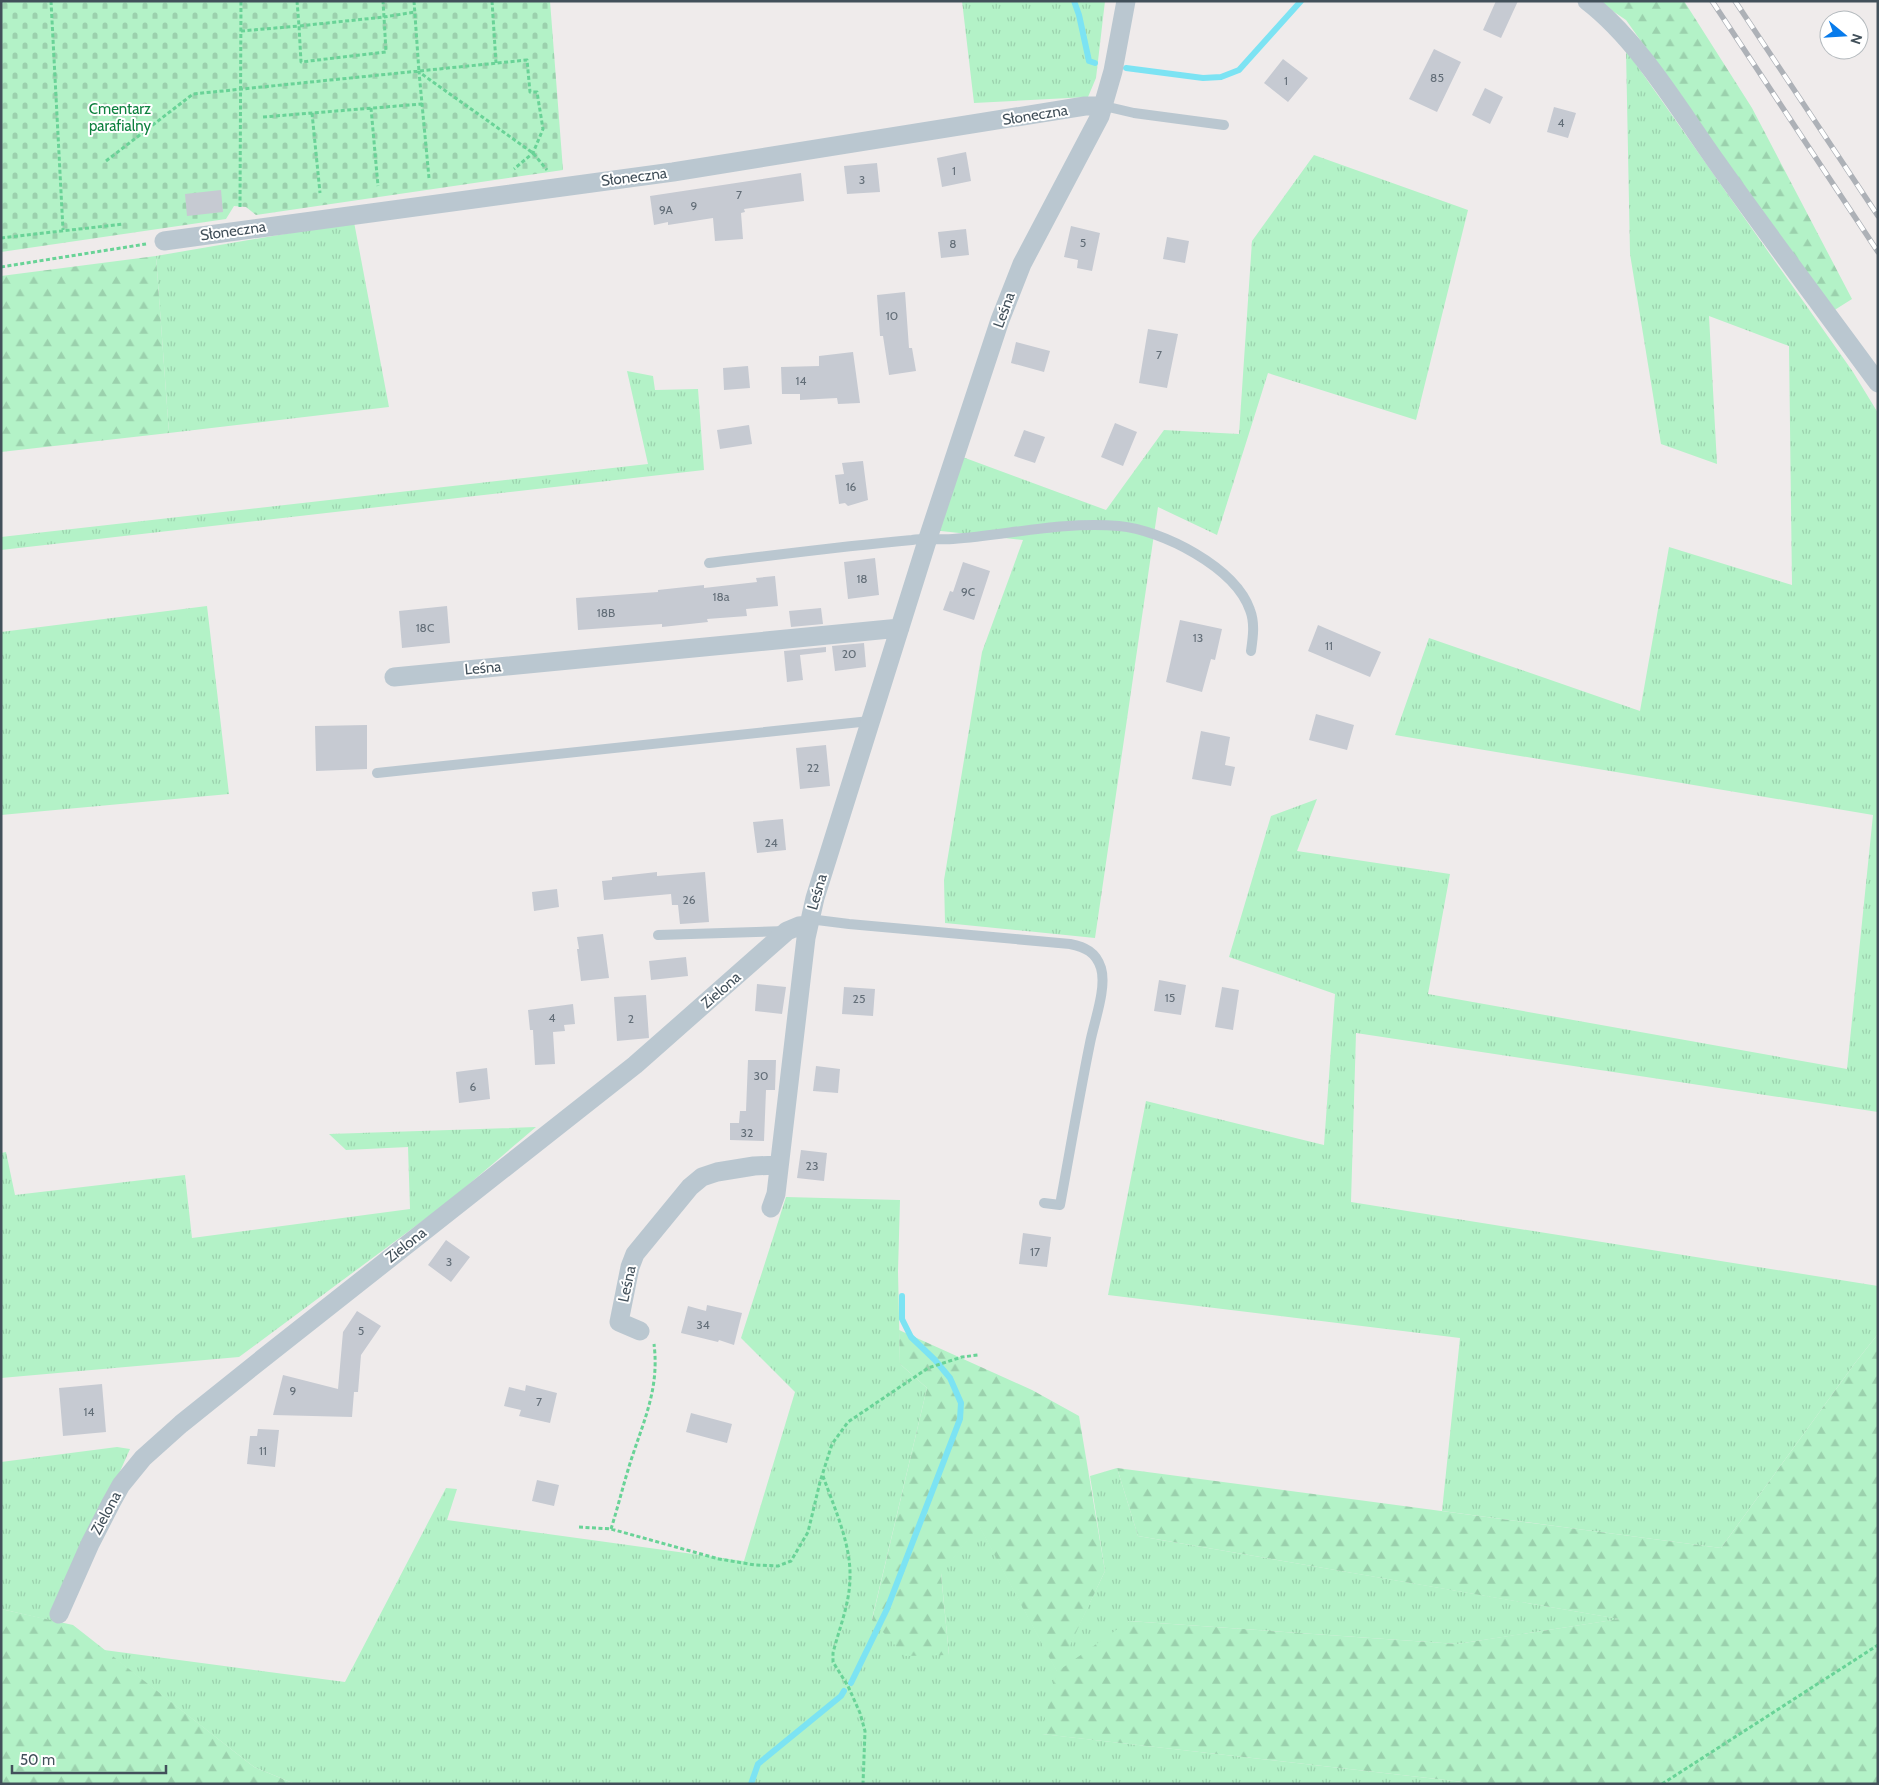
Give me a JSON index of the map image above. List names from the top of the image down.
{
  "streets": {
    "street": ["Słoneczna", "Leśna", "Zielona"]
  },
  "crossings": [
    ["Słoneczna", "Leśna"],
    ["Leśna", "Zielona"]
  ],
  "parks": ["Cmentarz parafialny"],
  "house_numbers": [
    "85",
    "1",
    "4",
    "1",
    "3",
    "7",
    "9",
    "9A",
    "5",
    "8",
    "10",
    "7",
    "14",
    "16",
    "18",
    "9C",
    "18a",
    "18B",
    "18C",
    "13",
    "11",
    "20",
    "22",
    "24",
    "26",
    "15",
    "25",
    "4",
    "2",
    "30",
    "6",
    "32",
    "23",
    "17",
    "3",
    "34",
    "5",
    "9",
    "7",
    "14",
    "11"
  ],
  "scale_bar": "50 m",
  "north": "right"
}
